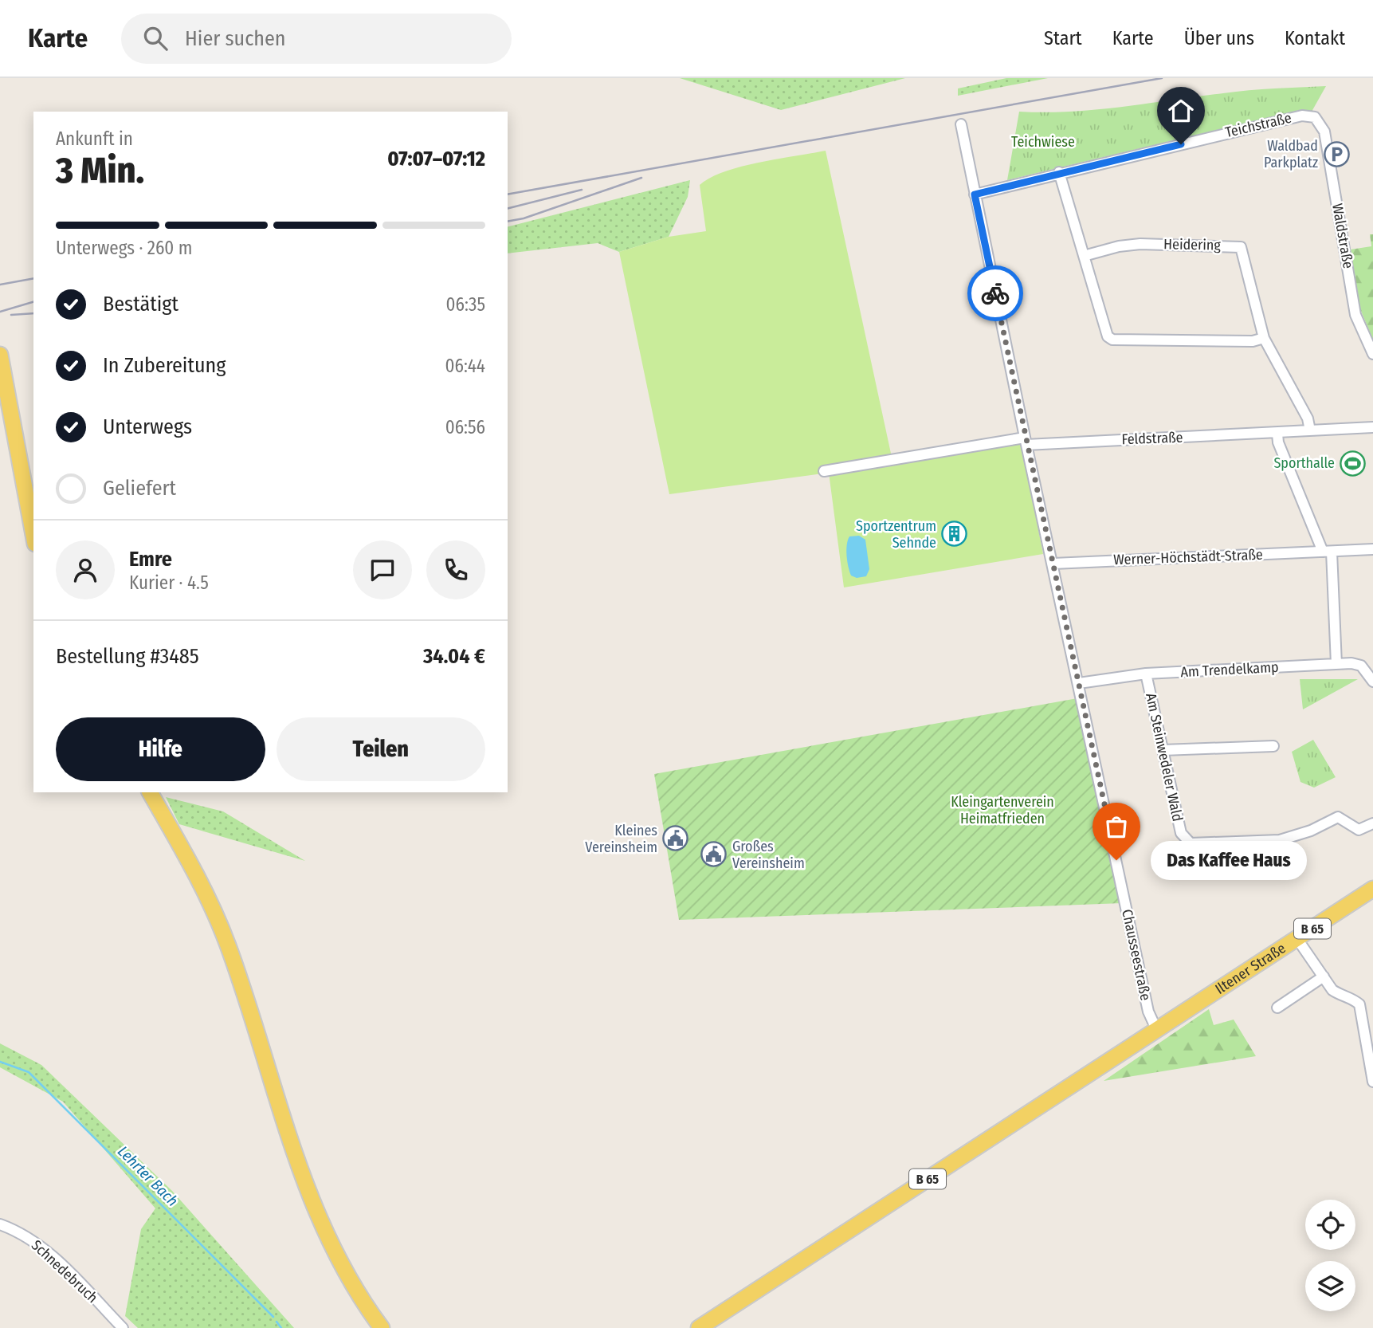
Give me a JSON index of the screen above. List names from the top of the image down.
{
  "streets": {
    "main road": ["B 65", "Iltener Straße"],
    "street": [
      "Teichstraße",
      "Waldstraße",
      "Heidering",
      "Feldstraße",
      "Werner-Höchstädt-Straße",
      "Am Trendelkamp",
      "Am Steinwedeler Wald",
      "Chausseestraße",
      "Schnedebruch"
    ]
  },
  "crossings": [
    ["Teichstraße", "Waldstraße"],
    ["Teichstraße", "Chausseestraße"],
    ["Heidering", "Feldstraße"],
    ["Feldstraße", "Chausseestraße"],
    ["Werner-Höchstädt-Straße", "Chausseestraße"],
    ["Am Trendelkamp", "Am Steinwedeler Wald"],
    ["Am Trendelkamp", "Chausseestraße"],
    ["B 65", "Chausseestraße"],
    ["B 65", "Iltener Straße"],
    ["Chausseestraße", "Iltener Straße"]
  ],
  "water": ["Lehrter Bach"],
  "parks": ["Teichwiese", "Kleingartenverein Heimatfrieden"],
  "places": {
    "parking": ["Waldbad Parkplatz"],
    "sports": ["Sporthalle"],
    "building": ["Sportzentrum Sehnde"],
    "public building": ["Kleines Vereinsheim", "Großes Vereinsheim"],
    "other": ["Das Kaffee Haus"]
  },
  "page": {
    "header": "Karte",
    "search": "Hier suchen",
    "nav": [
      "Start",
      "Karte",
      "Über uns",
      "Kontakt"
    ],
    "heading": ["3 Min.", "Ankunft in", "07:07–07:12"],
    "panel": [
      "Emre",
      "Kurier · 4.5",
      "Bestellung #3485",
      "34.04 €"
    ],
    "bar": "Unterwegs · 260 m",
    "list": [
      ["Bestätigt", "06:35"],
      ["In Zubereitung", "06:44"],
      ["Unterwegs", "06:56"],
      "Geliefert"
    ],
    "buttons": ["Hilfe", "Teilen"],
    "bubble": "Das Kaffee Haus"
  }
}
